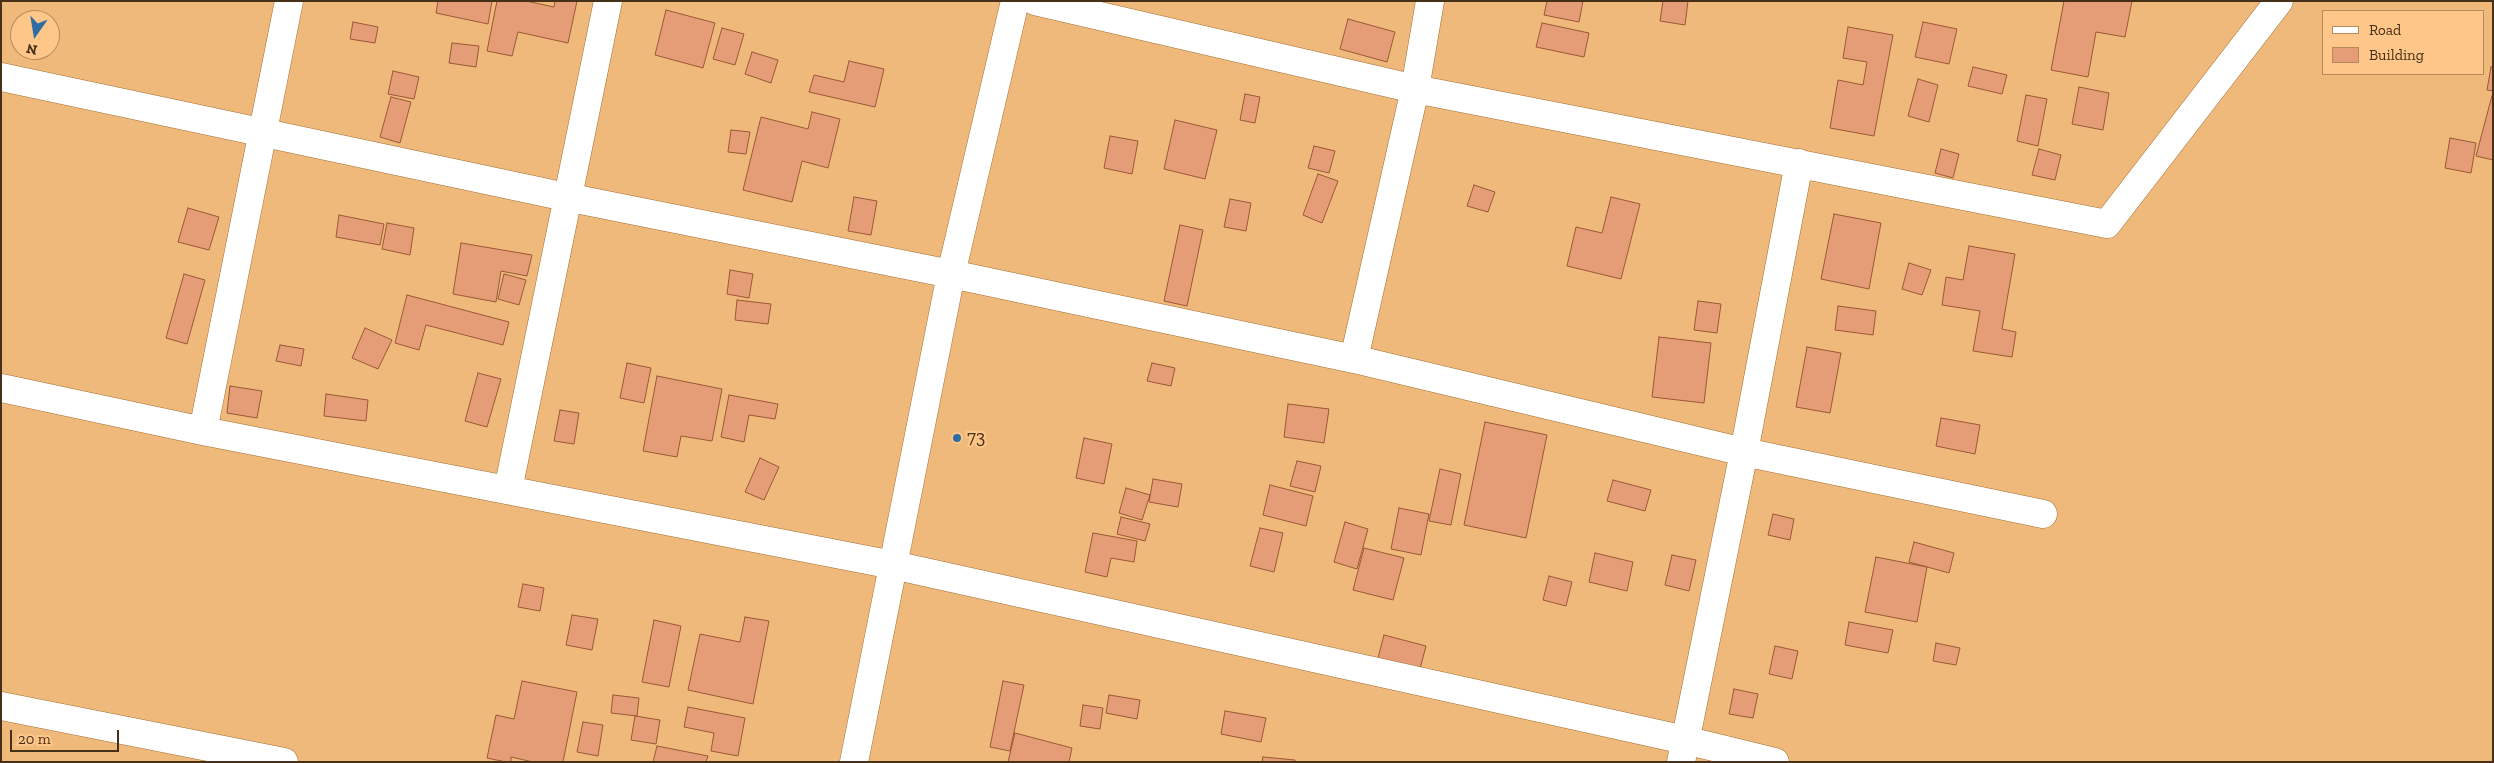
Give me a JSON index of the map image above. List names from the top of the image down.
{
  "places": ["73"],
  "legend": ["Road", "Building"],
  "scale_bar": "20 m",
  "north": "bottom"
}
